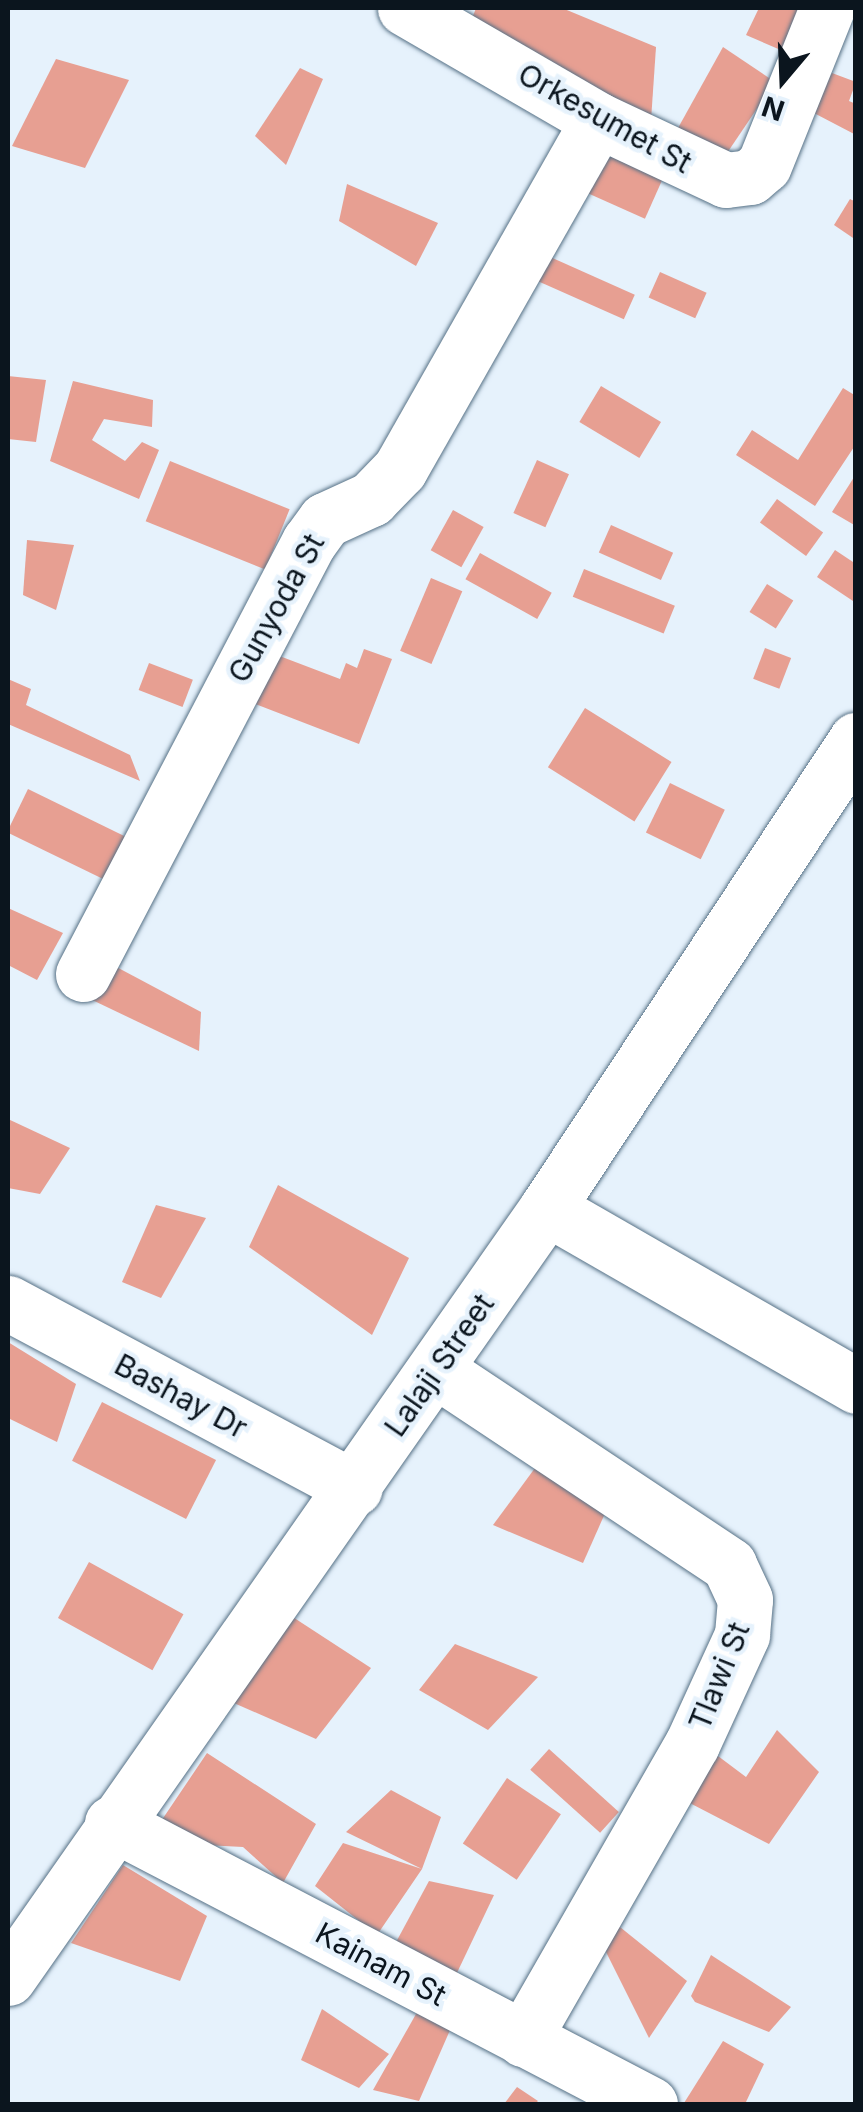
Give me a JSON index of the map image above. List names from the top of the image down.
{
  "streets": {
    "street": [
      "Orkesumet St",
      "Gunyoda St",
      "Lalaji Street",
      "Bashay Dr",
      "Tlawi St",
      "Kainam St"
    ]
  },
  "crossings": [
    ["Orkesumet St", "Gunyoda St"],
    ["Lalaji Street", "Bashay Dr"],
    ["Lalaji Street", "Tlawi St"],
    ["Lalaji Street", "Kainam St"],
    ["Tlawi St", "Kainam St"]
  ],
  "north": "bottom"
}
